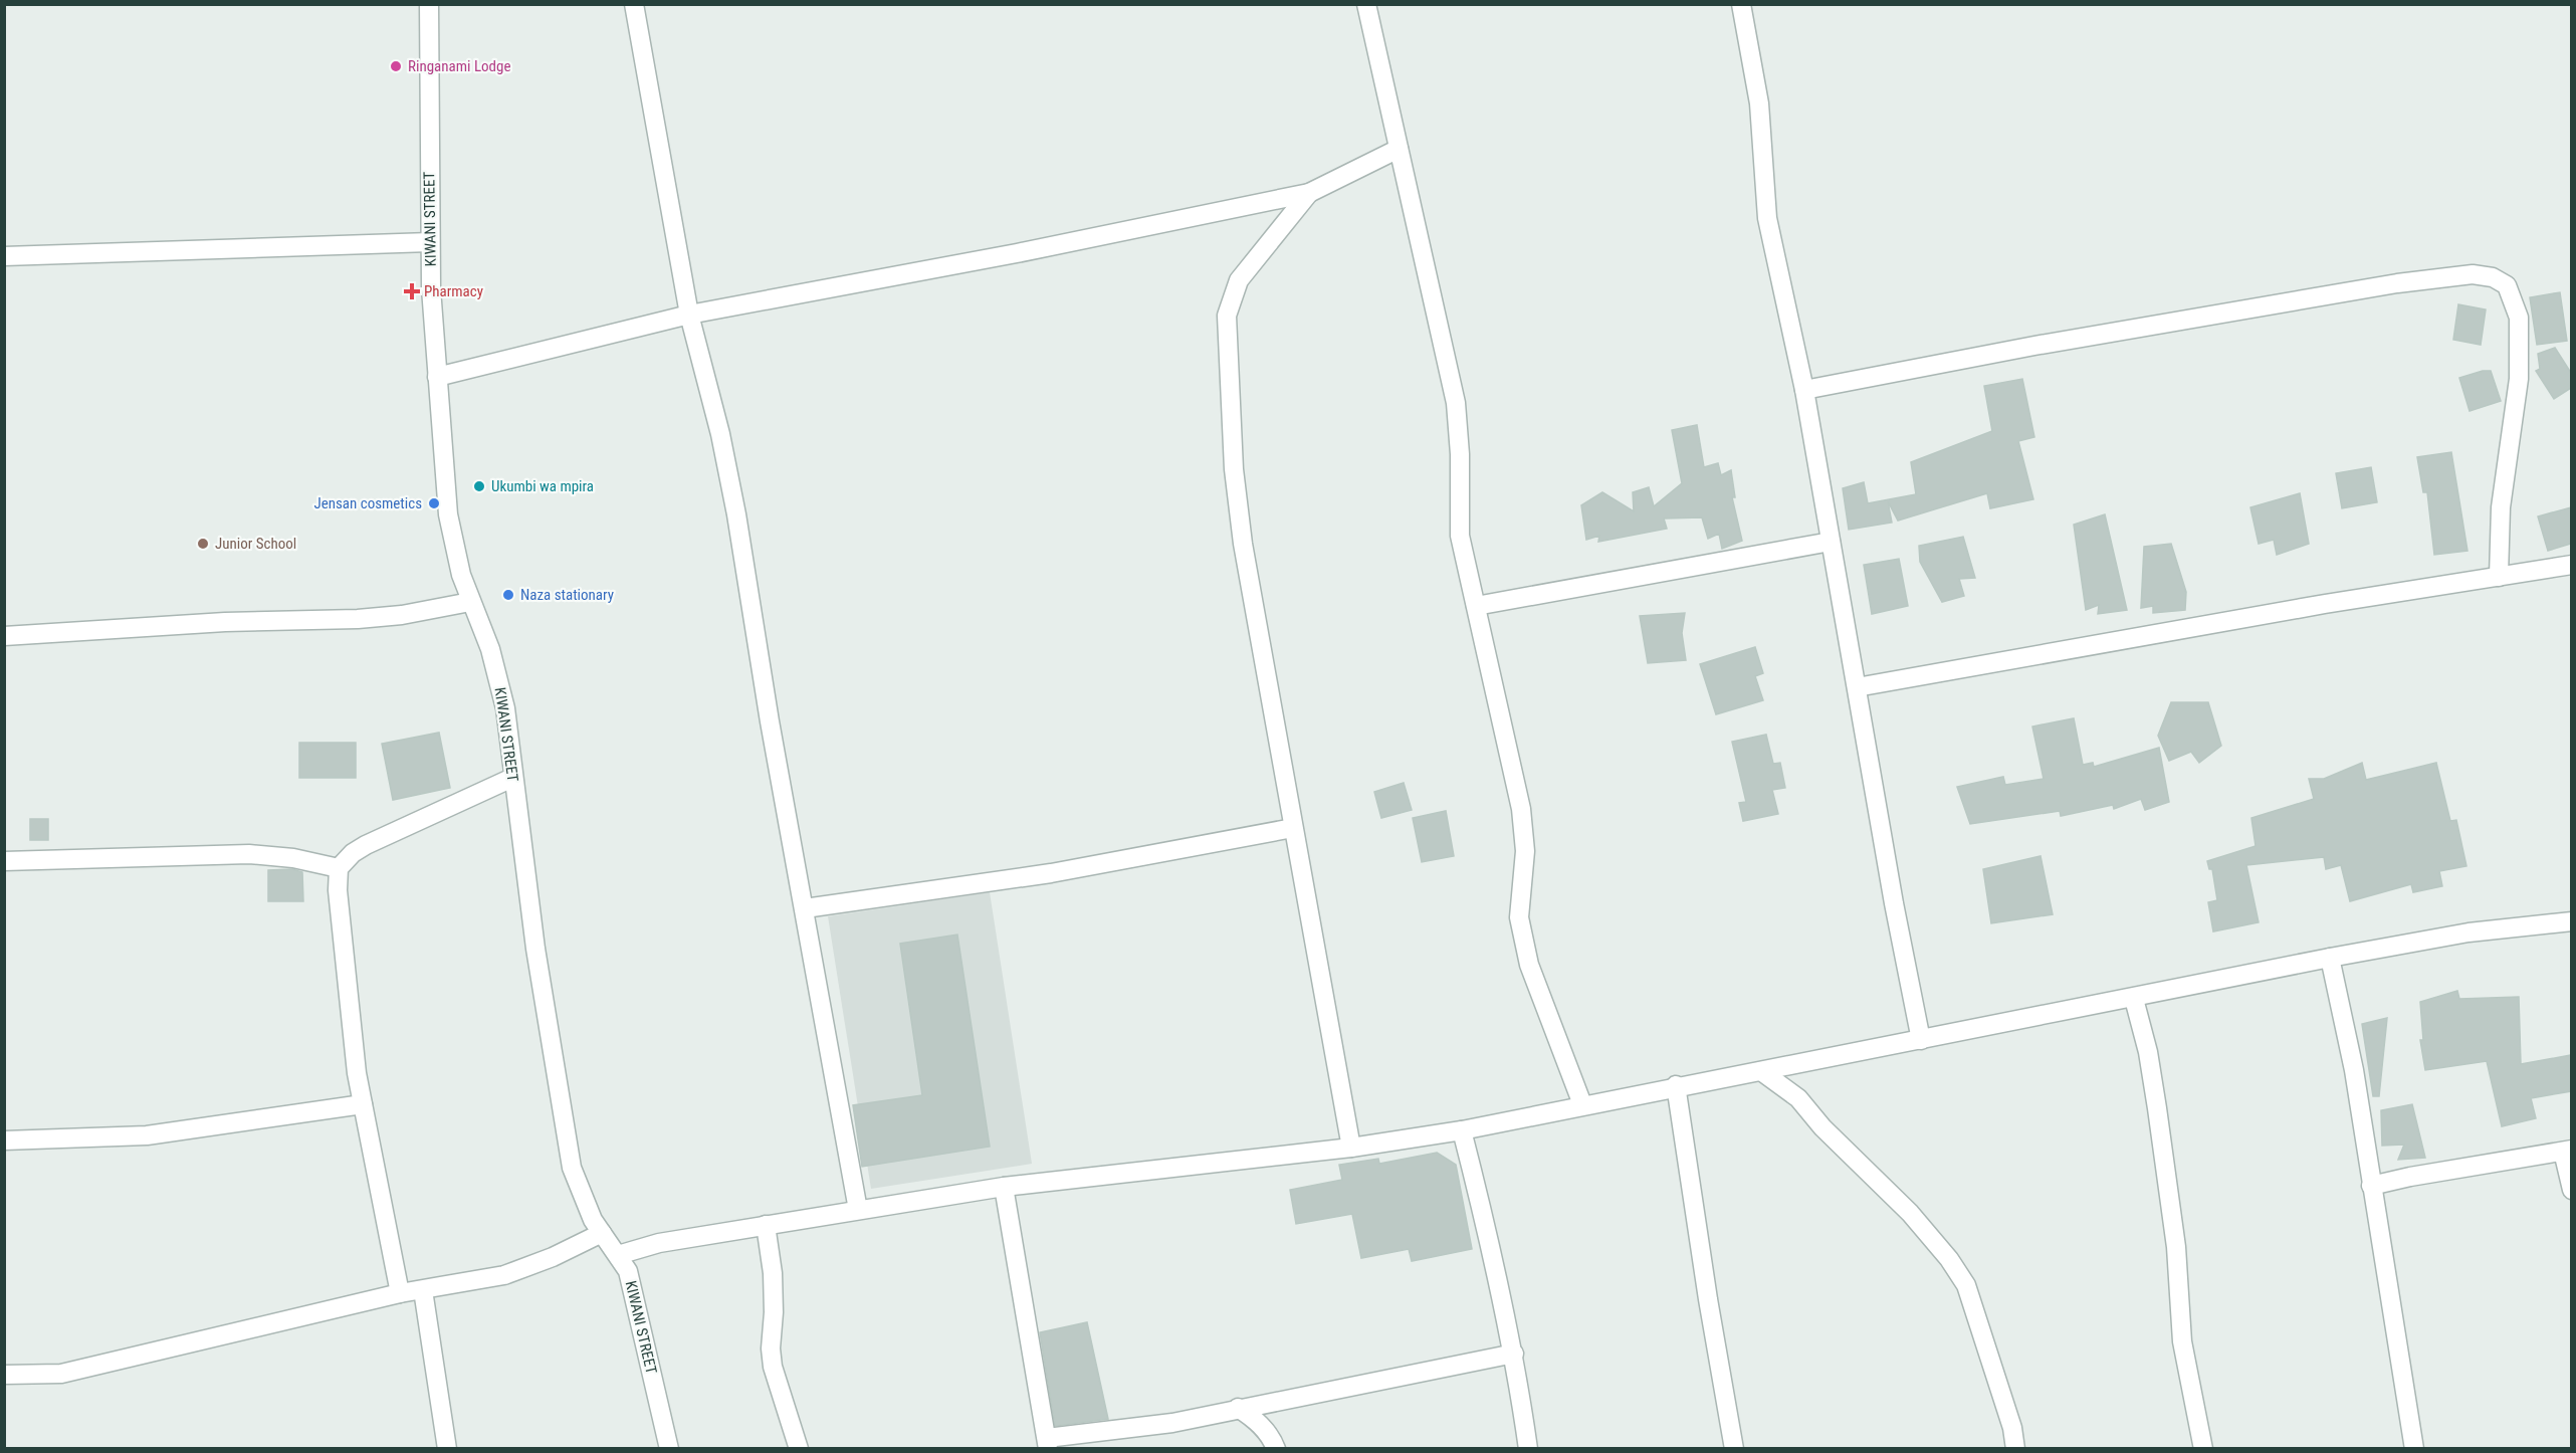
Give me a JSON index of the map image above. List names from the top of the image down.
{
  "streets": {
    "street": ["KIWANI STREET"]
  },
  "places": {
    "other": [
      "Ringanami Lodge",
      "Ukumbi wa mpira",
      "Jensan cosmetics",
      "Junior School",
      "Naza stationary"
    ],
    "health": ["Pharmacy"]
  }
}
